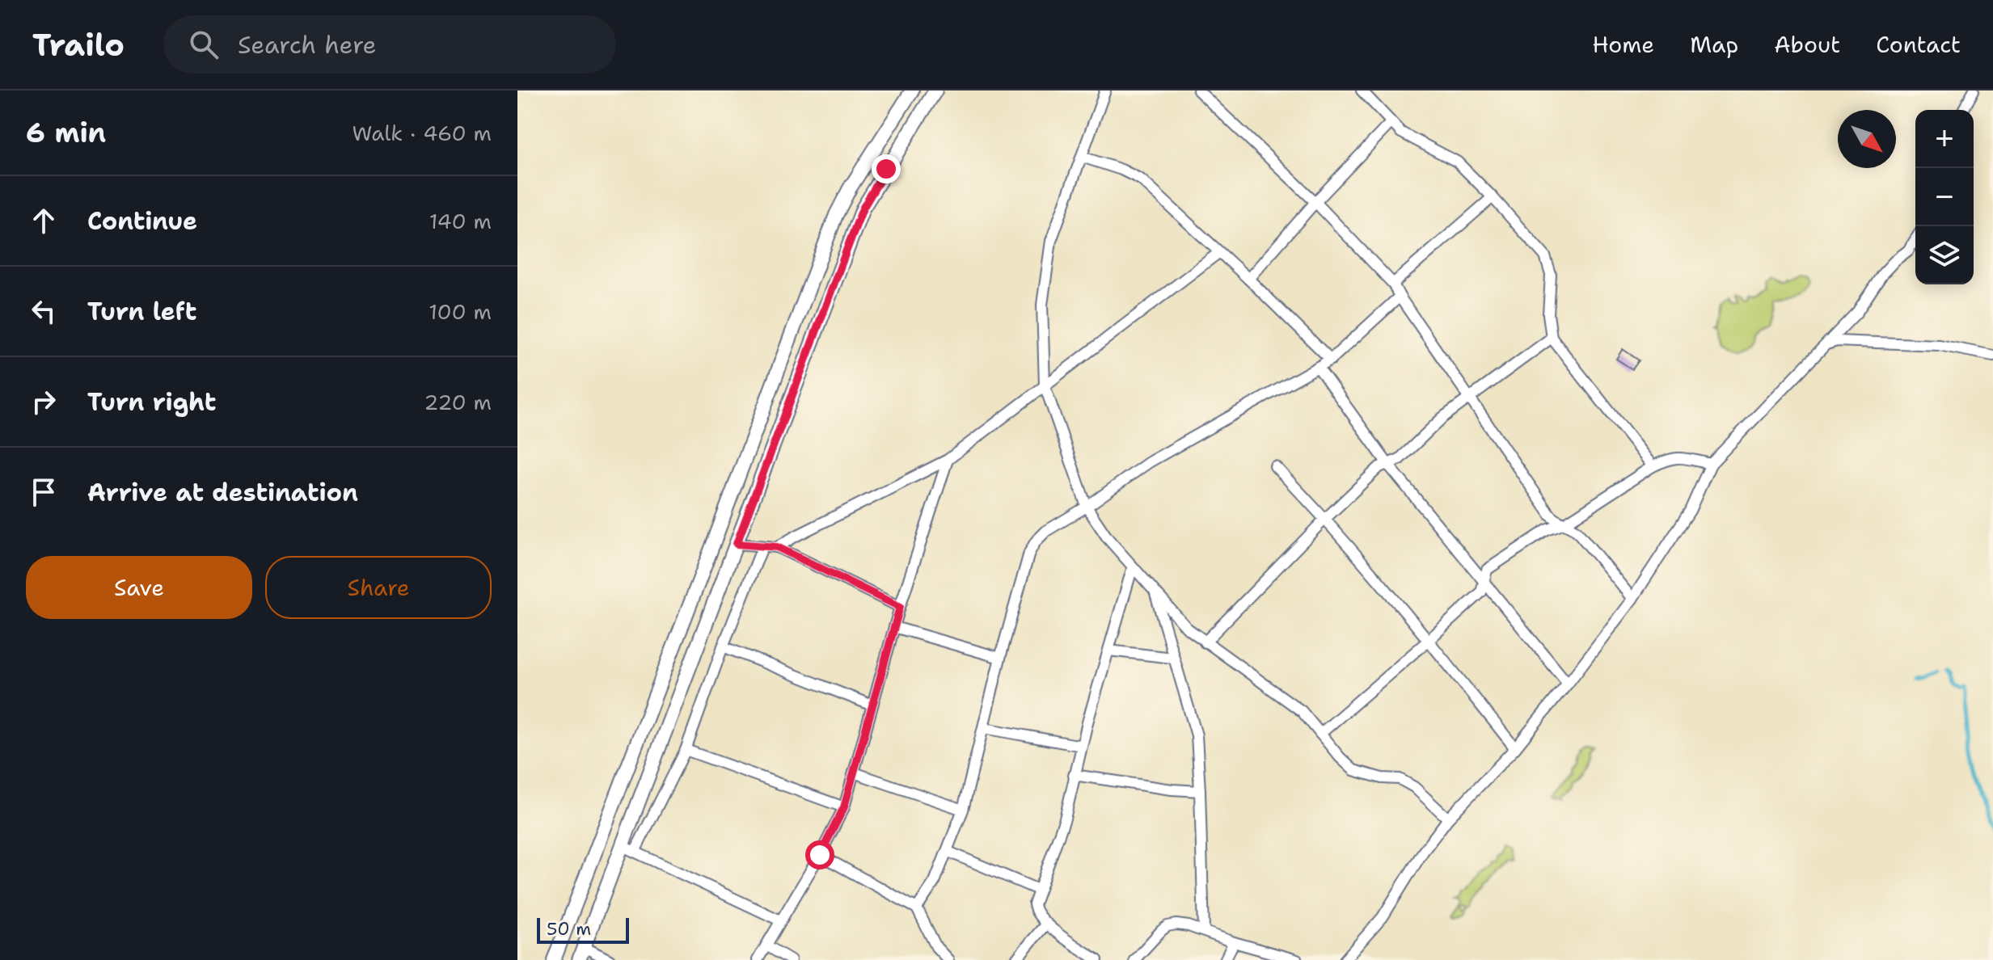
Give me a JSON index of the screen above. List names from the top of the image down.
{
  "scale_bar": "50 m",
  "north": "bottom right",
  "page": {
    "header": "Trailo",
    "search": "Search here",
    "nav": [
      "Home",
      "Map",
      "About",
      "Contact"
    ],
    "heading": ["6 min", "Walk · 460 m"],
    "map_buttons": ["+", "−"],
    "list": [
      ["Continue", "140 m"],
      ["Turn left", "100 m"],
      ["Turn right", "220 m"],
      "Arrive at destination"
    ],
    "buttons": ["Save", "Share"],
    "scale": "50 m"
  }
}
